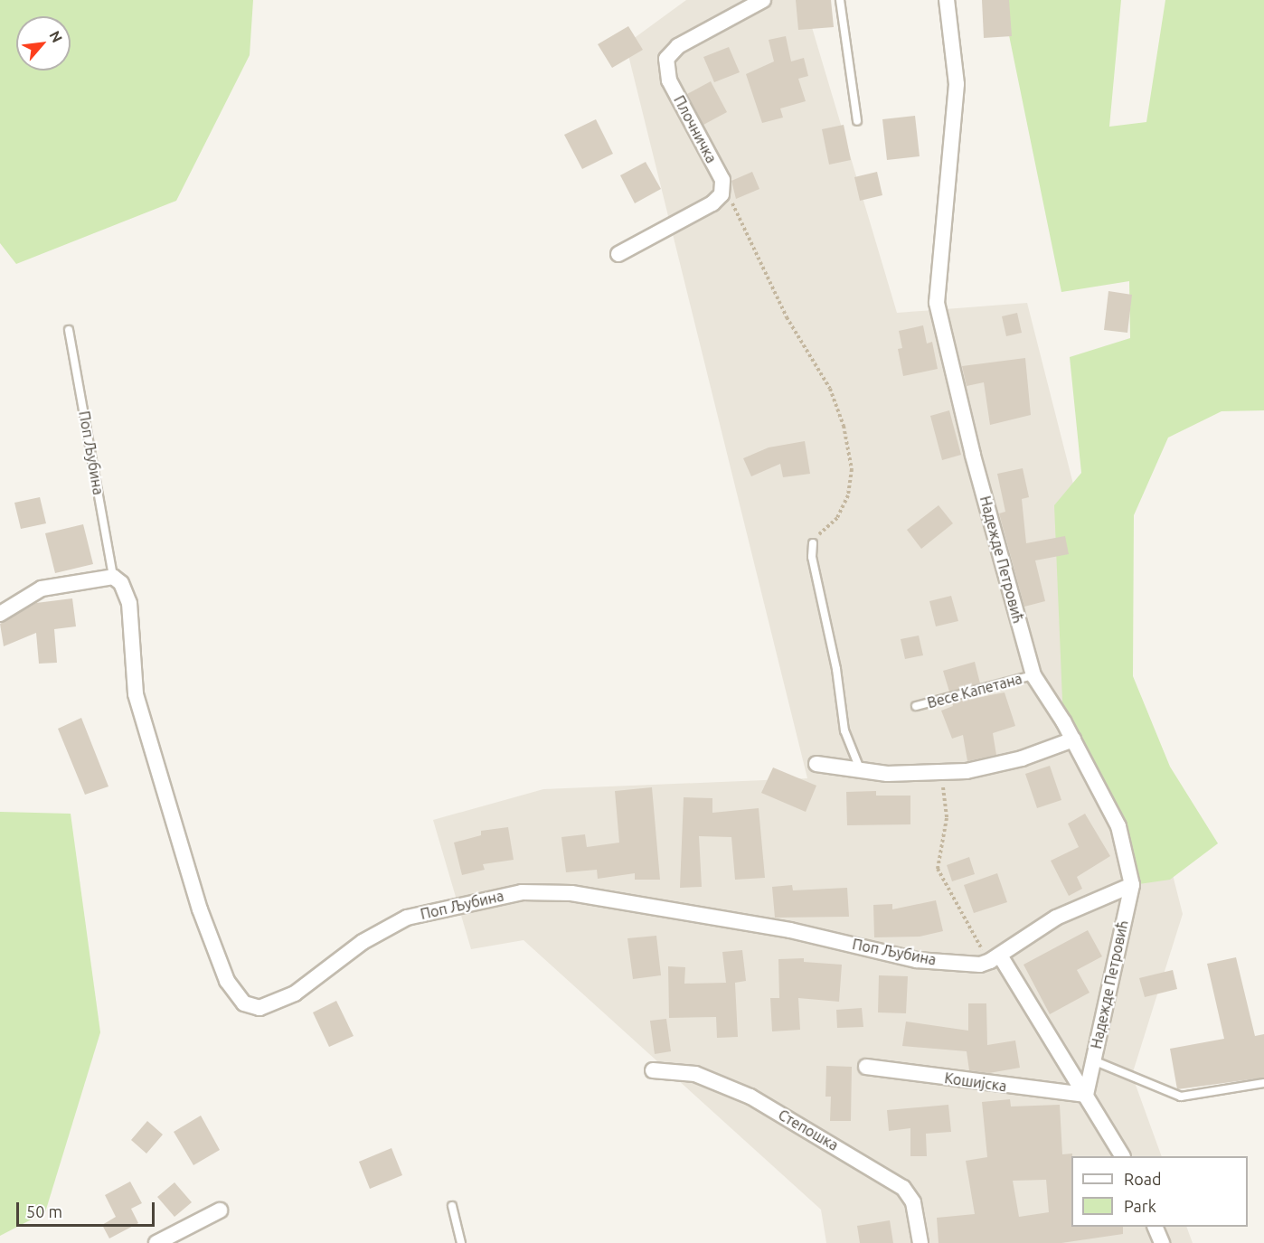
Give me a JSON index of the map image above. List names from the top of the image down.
{
  "streets": {
    "street": [
      "Плочничка",
      "Поп Љубина",
      "Надежде Петровић",
      "Кошијска",
      "Степошка"
    ],
    "lane": ["Весе Капетана"]
  },
  "crossings": [
    ["Поп Љубина", "Надежде Петровић"],
    ["Надежде Петровић", "Весе Капетана"],
    ["Надежде Петровић", "Кошијска"]
  ],
  "legend": ["Road", "Park"],
  "scale_bar": "50 m",
  "north": "top right"
}
